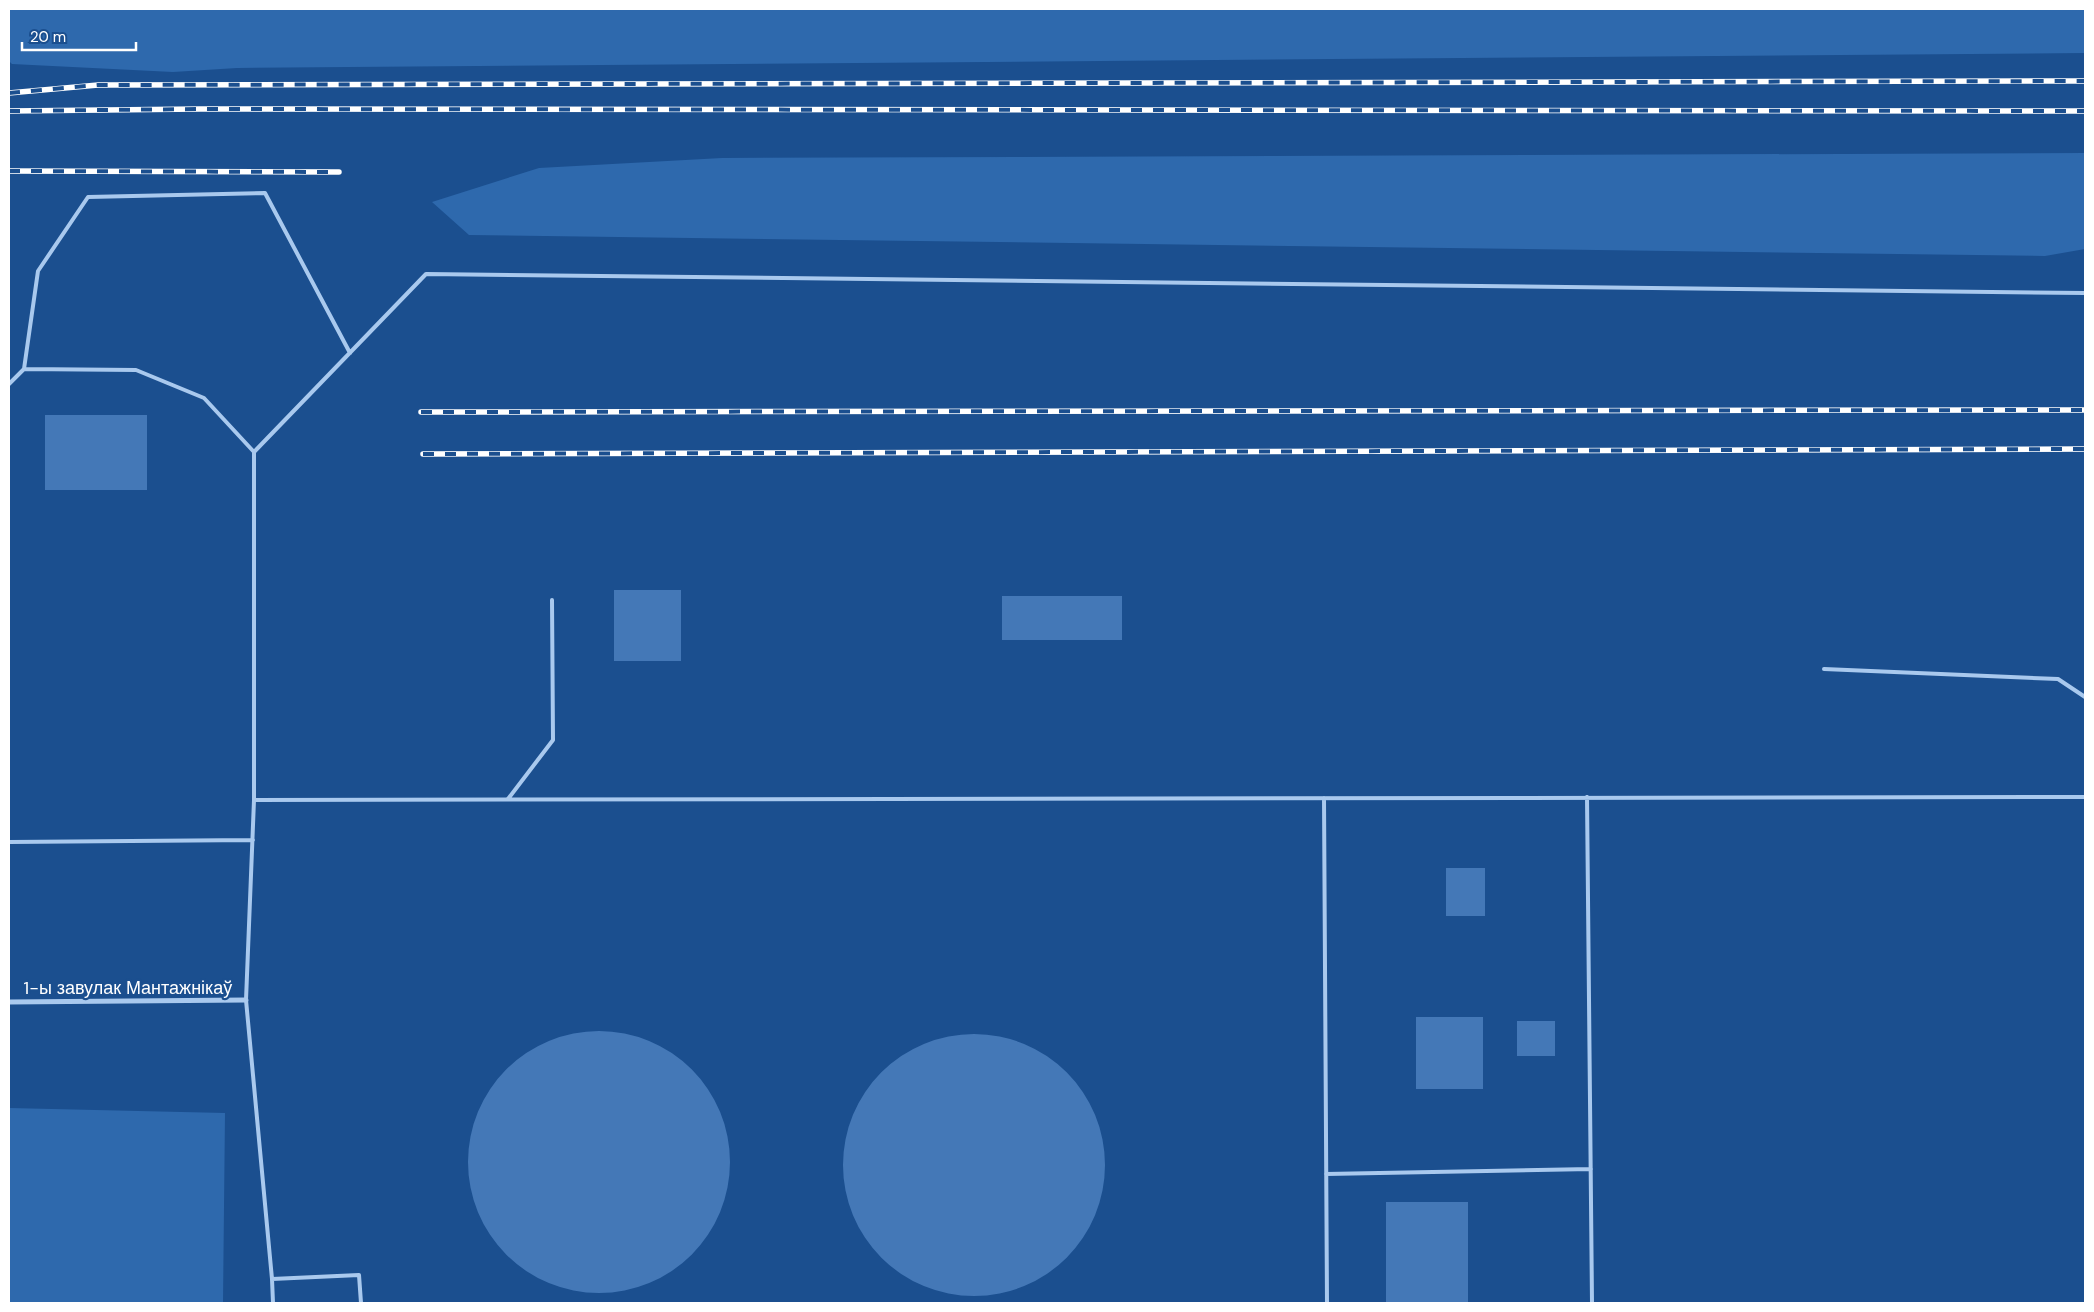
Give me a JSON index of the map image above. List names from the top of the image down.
{
  "streets": {
    "street": ["1-ы завулак Мантажнікаў"]
  },
  "scale_bar": "20 m"
}
